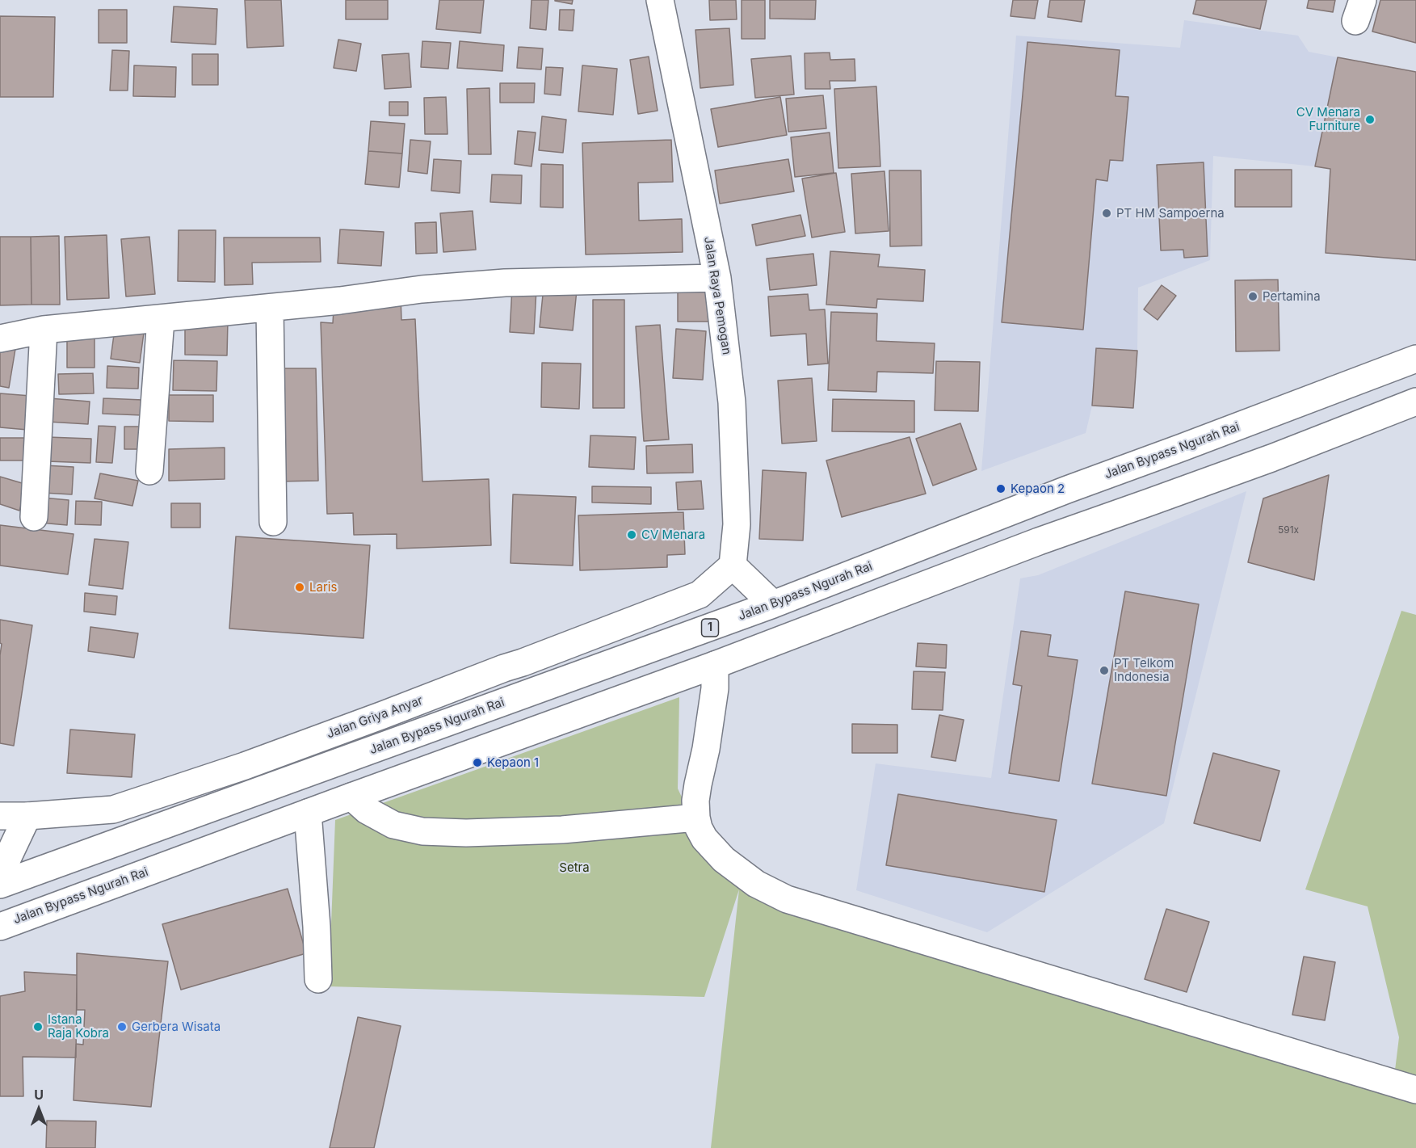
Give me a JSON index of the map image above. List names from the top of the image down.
{
  "streets": {
    "main road": [
      "Jalan Raya Pemogan",
      "Jalan Bypass Ngurah Rai",
      "1",
      "Jalan Griya Anyar"
    ]
  },
  "crossings": [
    ["Jalan Raya Pemogan", "Jalan Griya Anyar"]
  ],
  "parks": ["Setra"],
  "places": [
    "CV Menara Furniture",
    "PT HM Sampoerna",
    "Pertamina",
    "Kepaon 2",
    "CV Menara",
    "Laris",
    "PT Telkom Indonesia",
    "Kepaon 1",
    "Istana Raja Kobra",
    "Gerbera Wisata"
  ],
  "house_numbers": ["591x"],
  "north": "top"
}
